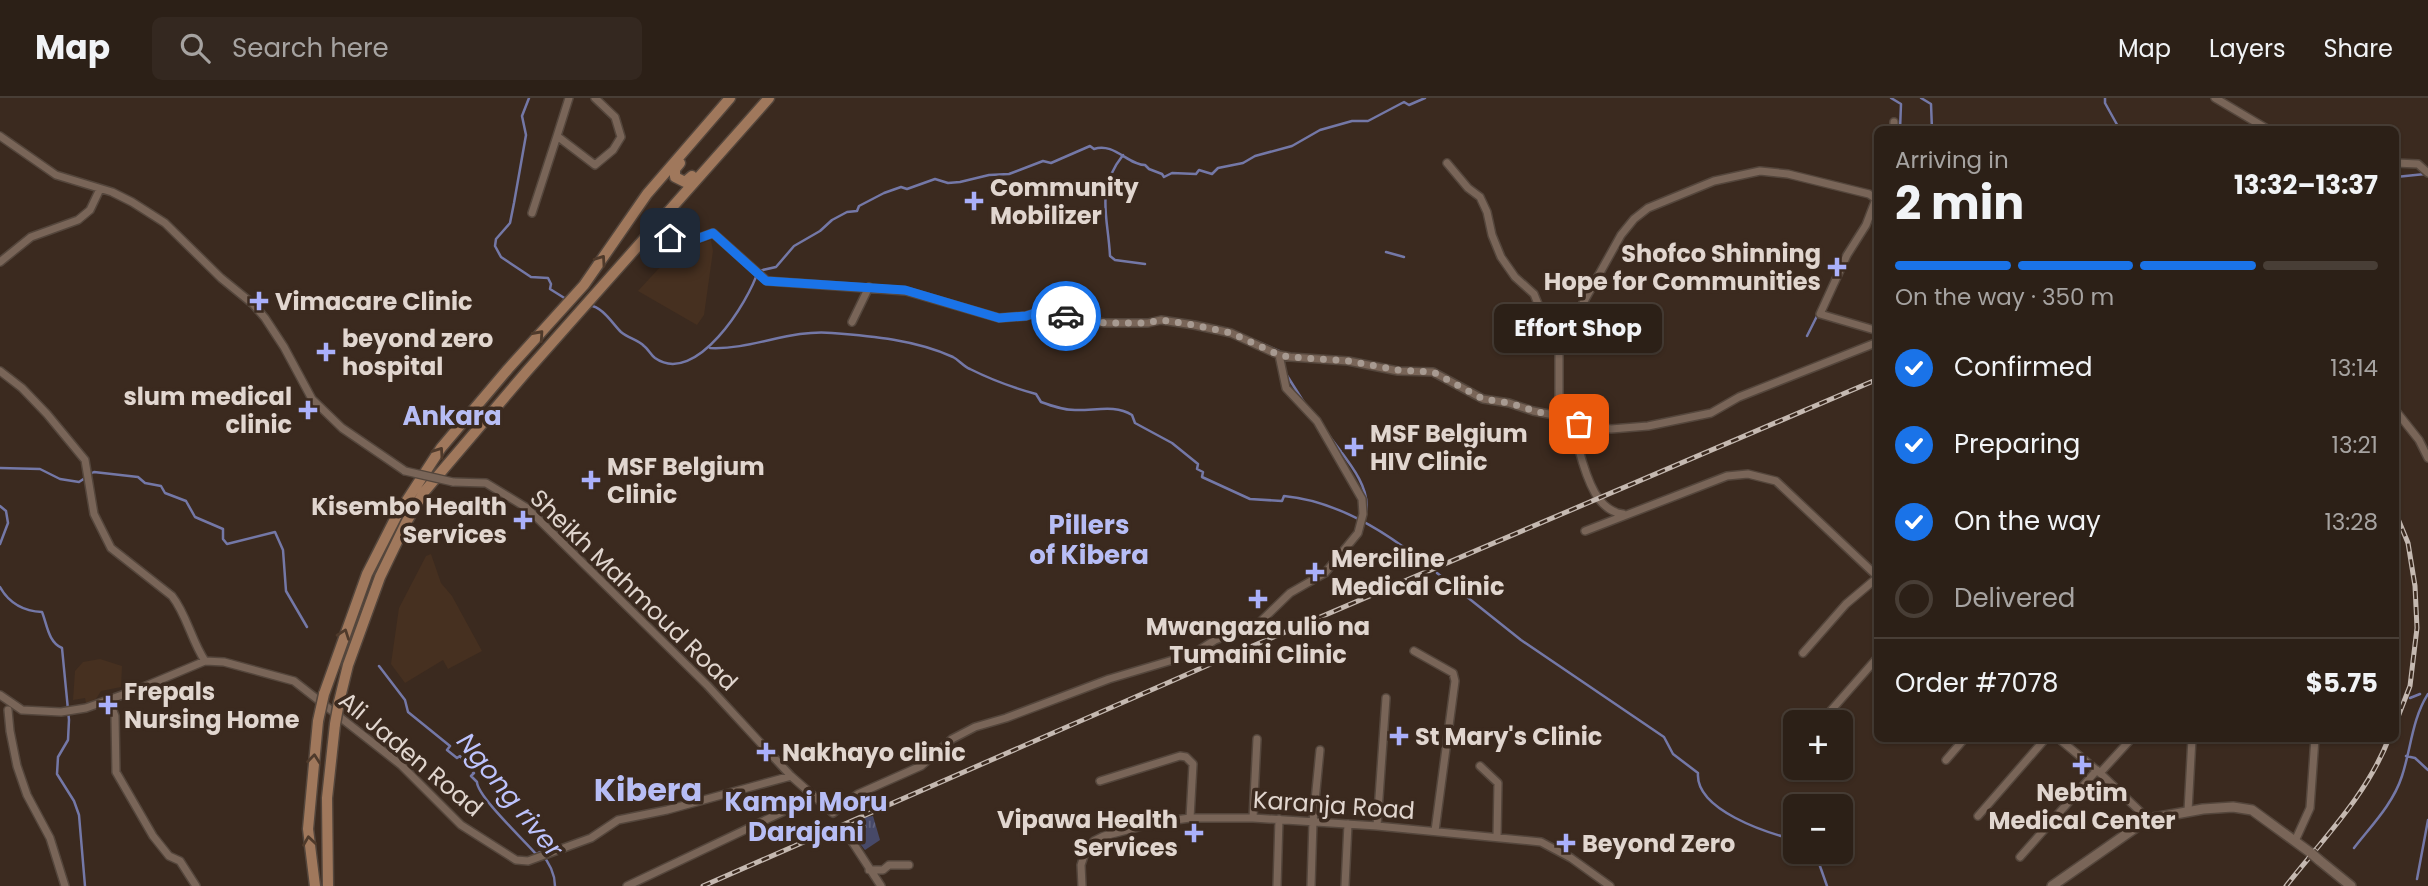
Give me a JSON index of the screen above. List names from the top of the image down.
{
  "streets": {
    "street": ["Sheikh Mahmoud Road", "Ali Jaden Road", "Karanja Road"]
  },
  "crossings": [
    ["Sheikh Mahmoud Road", "Ali Jaden Road"]
  ],
  "districts": [
    "Ankara",
    "Pillers of Kibera",
    "Kibera",
    "Kampi Moru Darajani"
  ],
  "water": ["Ngong river"],
  "places": {
    "health": [
      "Community Mobilizer",
      "Shofco Shinning Hope for Communities",
      "Vimacare Clinic",
      "beyond zero hospital",
      "slum medical clinic",
      "MSF Belgium HIV Clinic",
      "MSF Belgium Clinic",
      "Kisembo Health Services",
      "Merciline Medical Clinic",
      "Mwangaza ulio na Tumaini Clinic",
      "Frepals Nursing Home",
      "St Mary's Clinic",
      "Nakhayo clinic",
      "Nebtim Medical Center",
      "Vipawa Health Services",
      "Beyond Zero"
    ],
    "other": ["Effort Shop"]
  },
  "page": {
    "header": "Map",
    "search": "Search here",
    "nav": ["Map", "Layers", "Share"],
    "heading": ["2 min", "Arriving in", "13:32–13:37"],
    "panel": ["Order #7078", "$5.75"],
    "bar": "On the way · 350 m",
    "bubble": "Effort Shop",
    "list": [
      ["Confirmed", "13:14"],
      ["Preparing", "13:21"],
      ["On the way", "13:28"],
      "Delivered"
    ],
    "map_buttons": ["+", "−"]
  }
}
